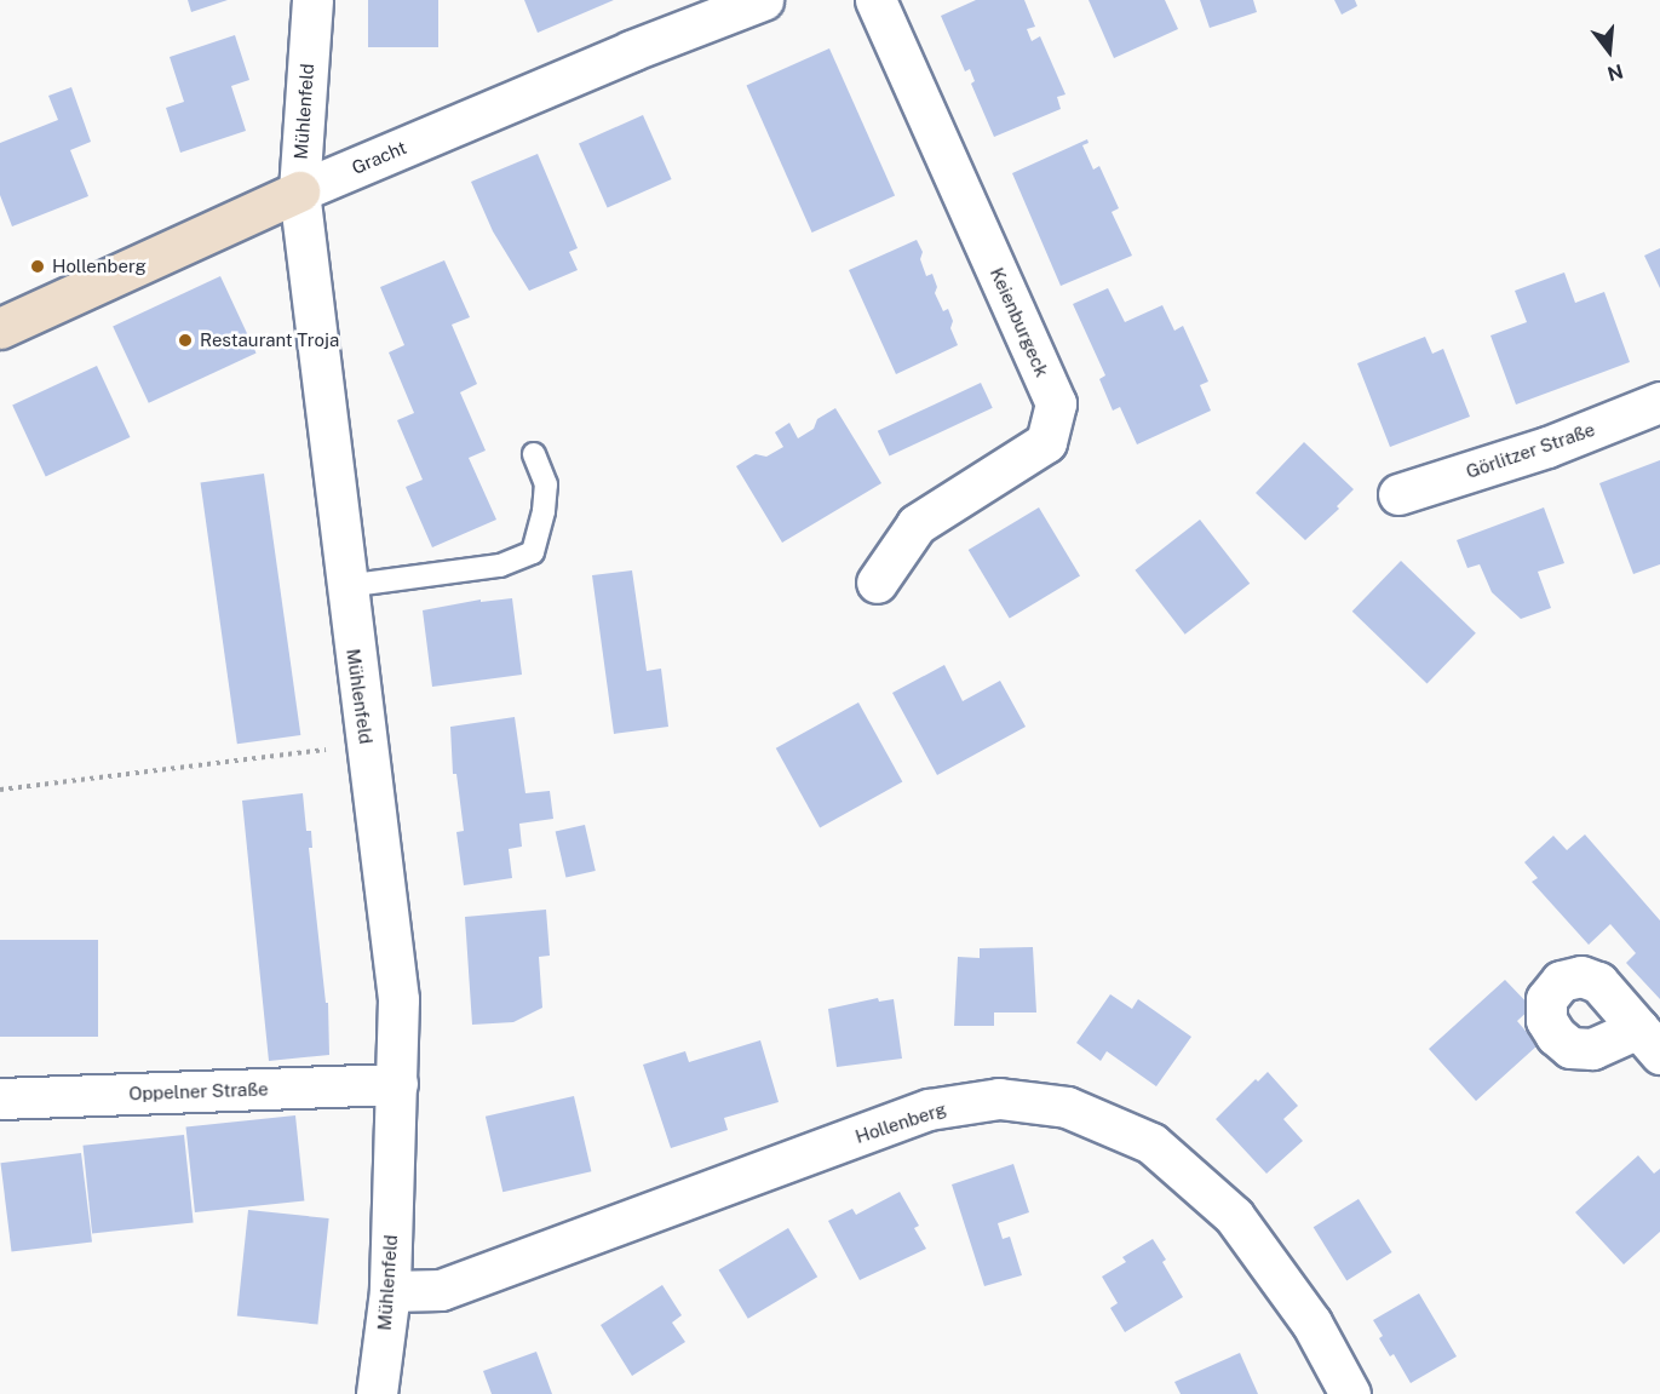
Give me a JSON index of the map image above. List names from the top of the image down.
{
  "streets": {
    "street": [
      "Mühlenfeld",
      "Gracht",
      "Keienburgeck",
      "Görlitzer Straße",
      "Oppelner Straße",
      "Hollenberg"
    ]
  },
  "crossings": [
    ["Mühlenfeld", "Gracht"],
    ["Mühlenfeld", "Oppelner Straße"],
    ["Mühlenfeld", "Hollenberg"]
  ],
  "places": ["Hollenberg", "Restaurant Troja"],
  "north": "bottom"
}
